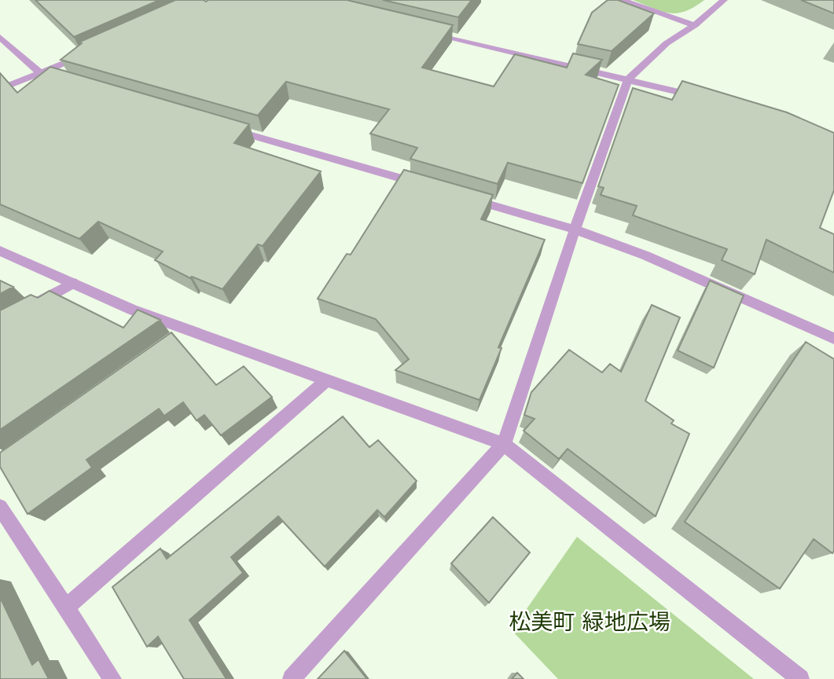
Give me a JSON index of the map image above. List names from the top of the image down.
{
  "parks": ["松美町 緑地広場"]
}
